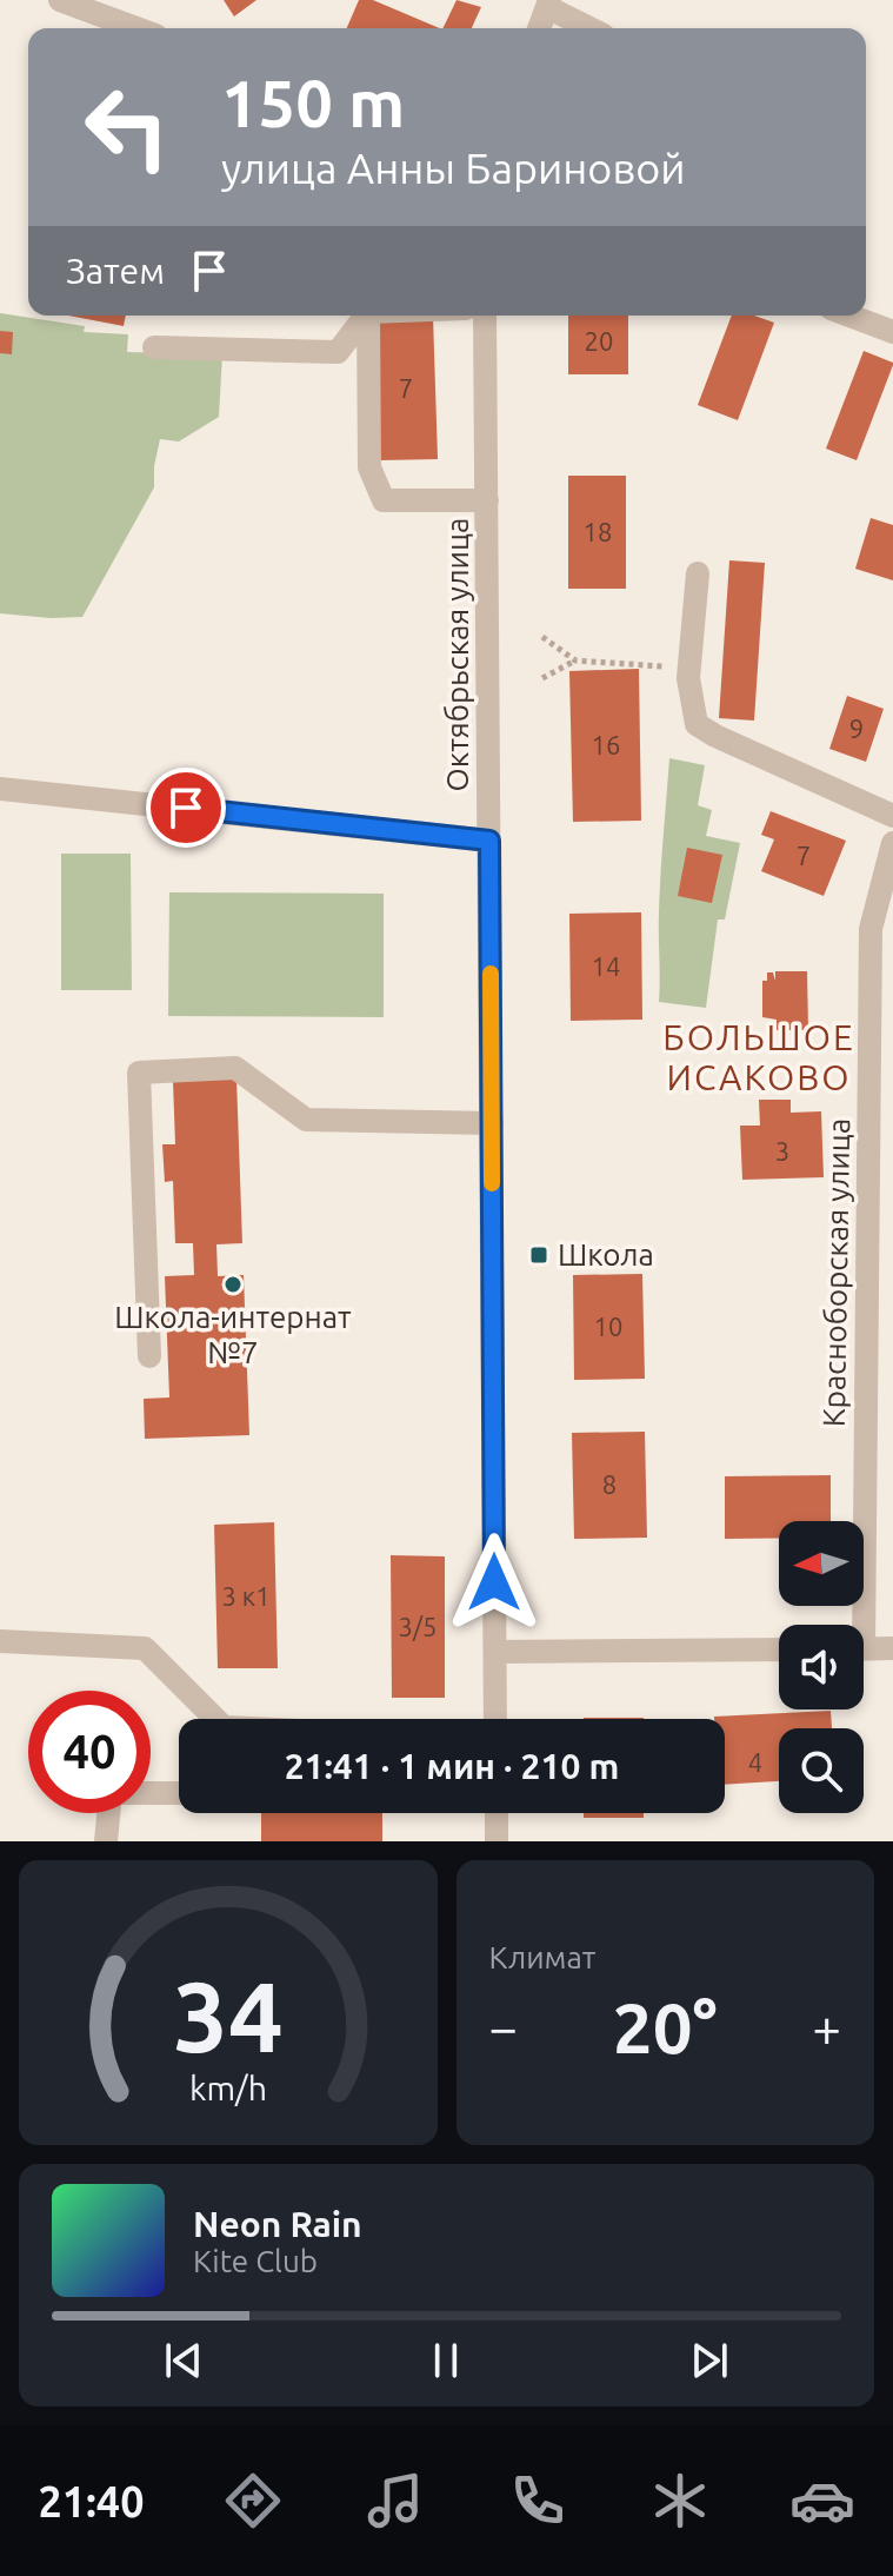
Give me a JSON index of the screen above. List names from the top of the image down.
{
  "streets": {
    "street": ["Октябрьская улица", "Красноборская улица"]
  },
  "districts": ["БОЛЬШОЕ ИСАКОВО"],
  "places": {
    "transit": ["Школа"],
    "other": ["Школа-интернат №7"]
  },
  "house_numbers": [
    "20",
    "7",
    "18",
    "9",
    "16",
    "7",
    "14",
    "3",
    "10",
    "8",
    "3 к1",
    "3/5",
    "4"
  ],
  "north": "left",
  "page": {
    "turn": ["150 m", "улица Анны Бариновой"],
    "then": "Затем",
    "limit": "40",
    "trip": "21:41 · 1 мин · 210 m",
    "tile": "Климат",
    "heat": ["−", "20°", "+"],
    "song": ["Neon Rain", "Kite Club"],
    "tabs": "21:40",
    "gauge": ["34", "km/h"]
  }
}
